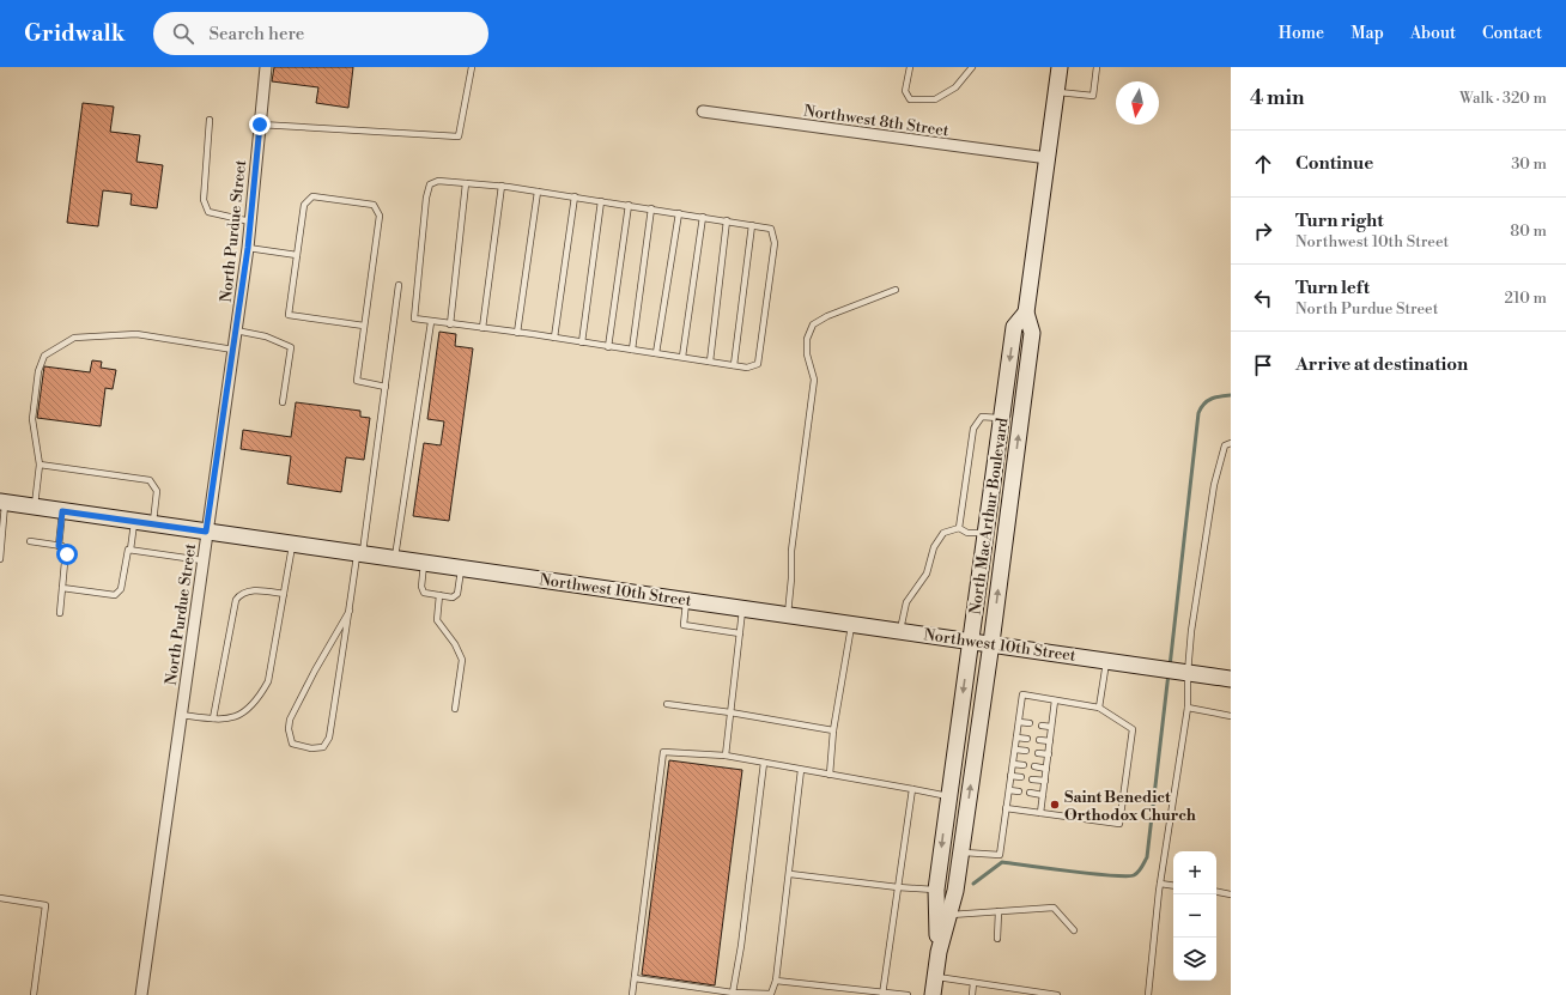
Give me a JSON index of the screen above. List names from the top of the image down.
{
  "streets": {
    "main road": ["North MacArthur Boulevard", "Northwest 10th Street"],
    "street": ["Northwest 8th Street", "North Purdue Street"]
  },
  "crossings": [
    ["Northwest 8th Street", "North MacArthur Boulevard"],
    ["North Purdue Street", "Northwest 10th Street"],
    ["North MacArthur Boulevard", "Northwest 10th Street"]
  ],
  "places": ["Saint Benedict Orthodox Church"],
  "north": "bottom",
  "page": {
    "header": "Gridwalk",
    "search": "Search here",
    "nav": [
      "Home",
      "Map",
      "About",
      "Contact"
    ],
    "heading": ["4 min", "Walk · 320 m"],
    "list": [
      ["Continue", "30 m"],
      ["Turn right", "Northwest 10th Street", "80 m"],
      ["Turn left", "North Purdue Street", "210 m"],
      "Arrive at destination"
    ],
    "map_buttons": ["+", "−"]
  }
}
